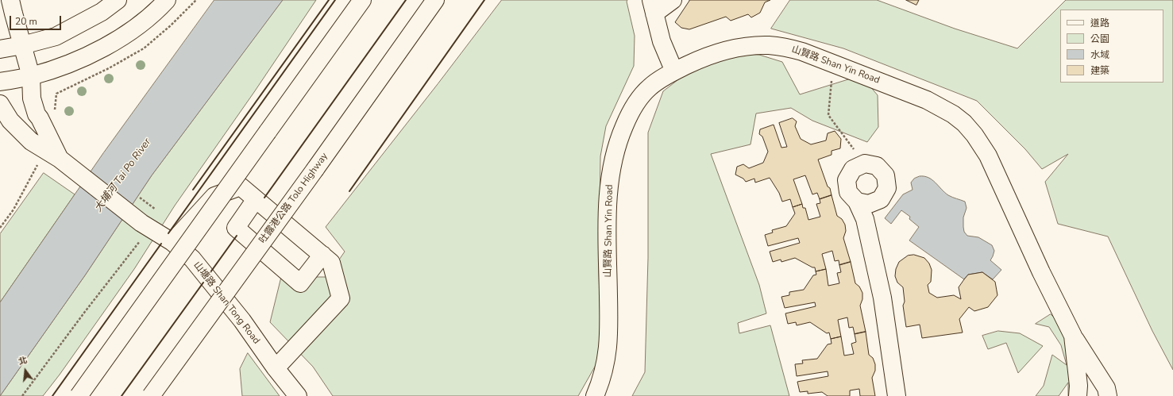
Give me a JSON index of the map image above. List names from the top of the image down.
{
  "streets": {
    "main road": ["山賢路 Shan Yin Road", "吐露港公路 Tolo Highway", "山塘路 Shan Tong Road"]
  },
  "water": ["大埔河 Tai Po River"],
  "legend": [
    "道路",
    "公園",
    "水域",
    "建築"
  ],
  "scale_bar": "20 m",
  "north": "top"
}
